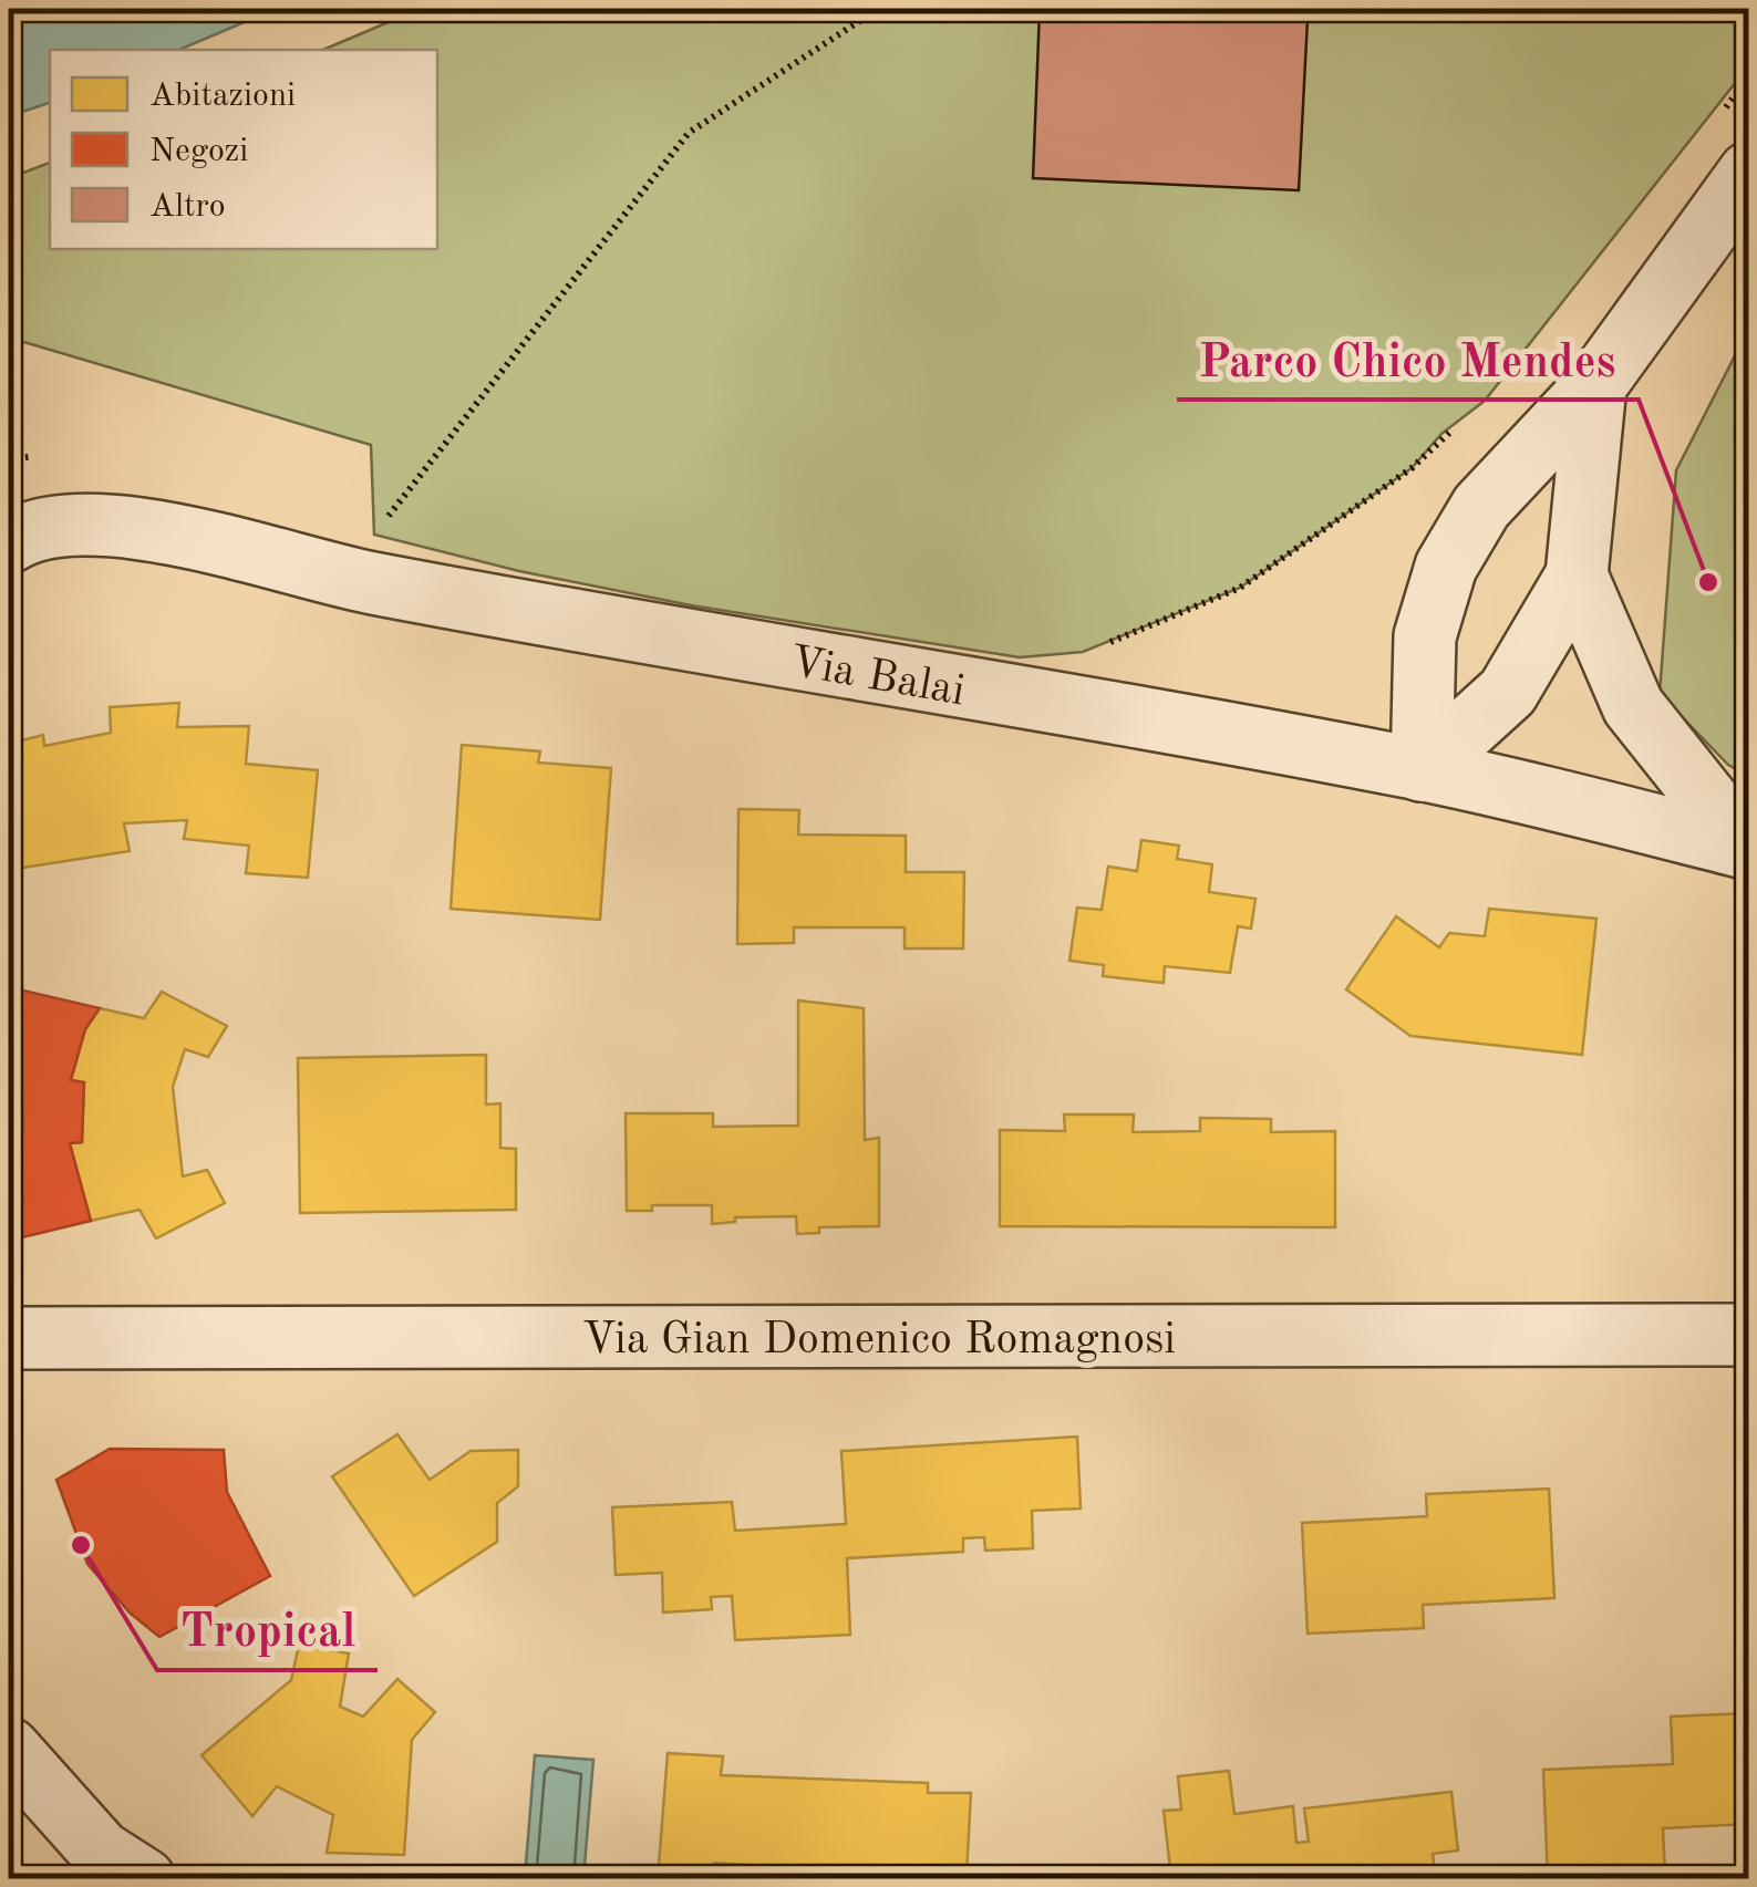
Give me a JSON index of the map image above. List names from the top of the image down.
{
  "streets": {
    "street": ["Via Balai", "Via Gian Domenico Romagnosi"]
  },
  "places": ["Parco Chico Mendes", "Tropical"],
  "legend": ["Abitazioni", "Negozi", "Altro"]
}
